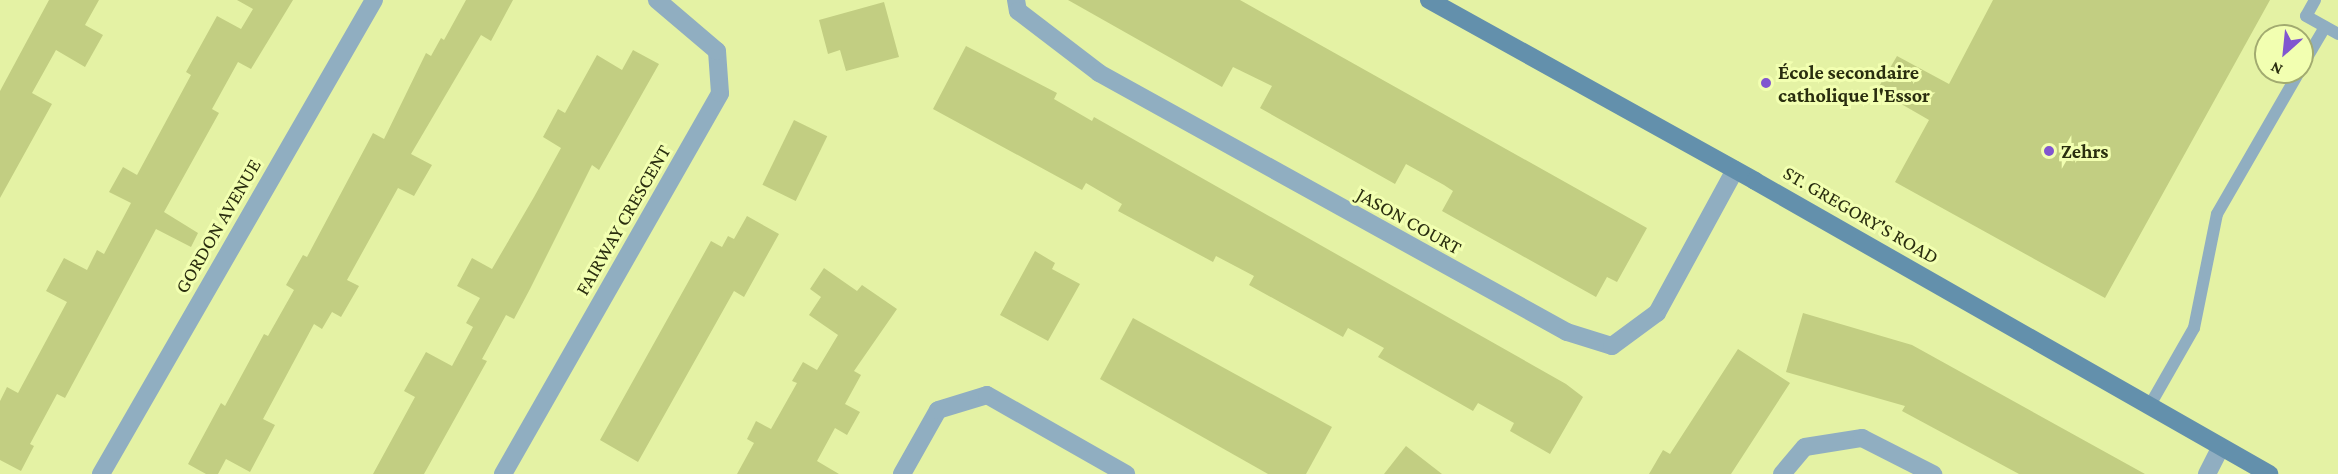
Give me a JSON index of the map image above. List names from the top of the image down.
{
  "streets": {
    "street": [
      "ST. GREGORY'S ROAD",
      "FAIRWAY CRESCENT",
      "JASON COURT",
      "GORDON AVENUE"
    ]
  },
  "crossings": [
    ["ST. GREGORY'S ROAD", "JASON COURT"]
  ],
  "places": ["École secondaire catholique l'Essor", "Zehrs"],
  "north": "bottom left"
}
